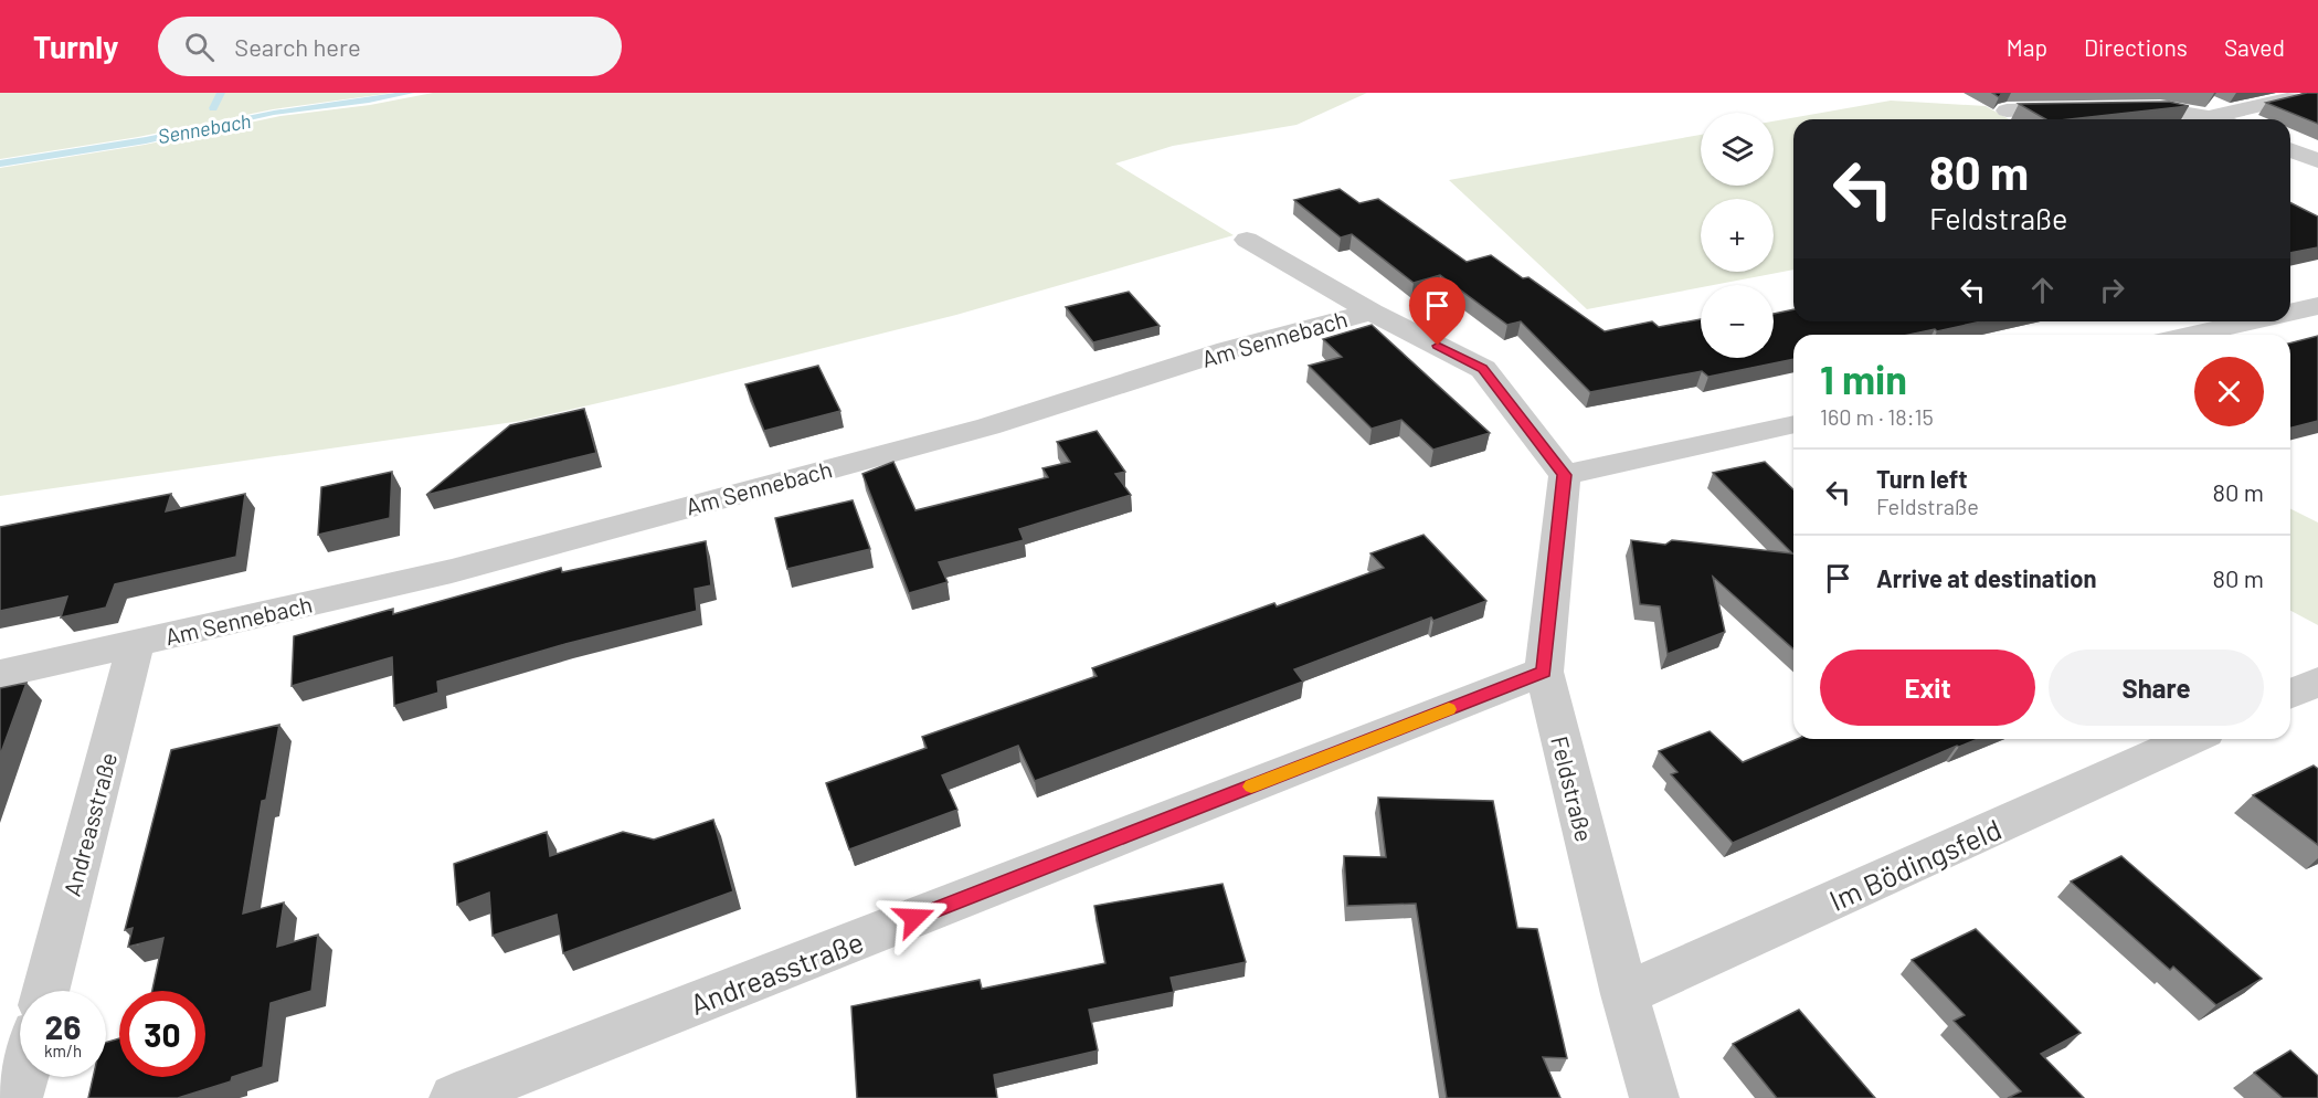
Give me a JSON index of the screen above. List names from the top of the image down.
{
  "streets": {
    "street": [
      "Am Sennebach",
      "Feldstraße",
      "Andreasstraße",
      "Im Bödingsfeld"
    ]
  },
  "crossings": [
    ["Am Sennebach", "Andreasstraße"],
    ["Feldstraße", "Andreasstraße"],
    ["Feldstraße", "Im Bödingsfeld"]
  ],
  "water": ["Sennebach"],
  "page": {
    "header": "Turnly",
    "search": "Search here",
    "nav": ["Map", "Directions", "Saved"],
    "map_buttons": ["+", "−"],
    "turn": ["80 m", "Feldstraße"],
    "heading": ["1 min", "160 m · 18:15"],
    "list": [
      {
        "name": "Turn left",
        "note": "Feldstraße",
        "value": "80 m"
      },
      {
        "name": "Arrive at destination",
        "value": "80 m"
      }
    ],
    "buttons": ["Exit", "Share"],
    "speed": "26 km/h",
    "limit": "30"
  }
}
